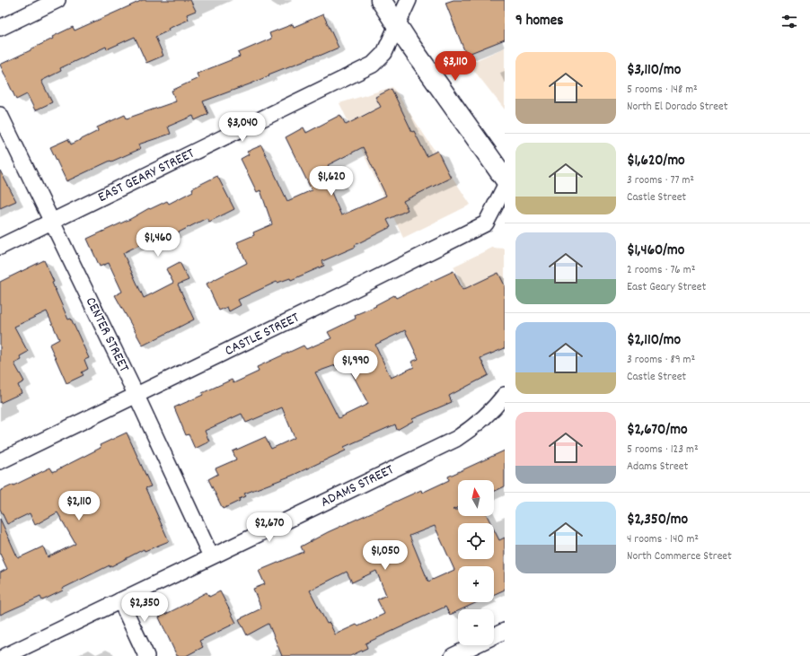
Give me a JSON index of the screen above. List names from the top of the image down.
{
  "streets": {
    "street": [
      "EAST GEARY STREET",
      "CENTER STREET",
      "CASTLE STREET",
      "ADAMS STREET"
    ]
  },
  "crossings": [
    ["EAST GEARY STREET", "CENTER STREET"],
    ["CENTER STREET", "CASTLE STREET"],
    ["CENTER STREET", "ADAMS STREET"]
  ],
  "north": "top",
  "page": {
    "heading": "9 homes",
    "list": [
      {
        "name": "$3,110/mo",
        "note": "5 rooms · 148 m² · North El Dorado Street"
      },
      {
        "name": "$1,620/mo",
        "note": "3 rooms · 77 m² · Castle Street"
      },
      {
        "name": "$1,460/mo",
        "note": "2 rooms · 76 m² · East Geary Street"
      },
      {
        "name": "$2,110/mo",
        "note": "3 rooms · 89 m² · Castle Street"
      },
      {
        "name": "$2,670/mo",
        "note": "5 rooms · 123 m² · Adams Street"
      },
      {
        "name": "$2,350/mo",
        "note": "4 rooms · 140 m² · North Commerce Street"
      }
    ],
    "price": [
      "$3,110",
      "$3,040",
      "$1,620",
      "$1,460",
      "$1,990",
      "$2,110",
      "$2,670",
      "$1,050",
      "$2,350"
    ],
    "map_buttons": ["+", "−"]
  }
}
